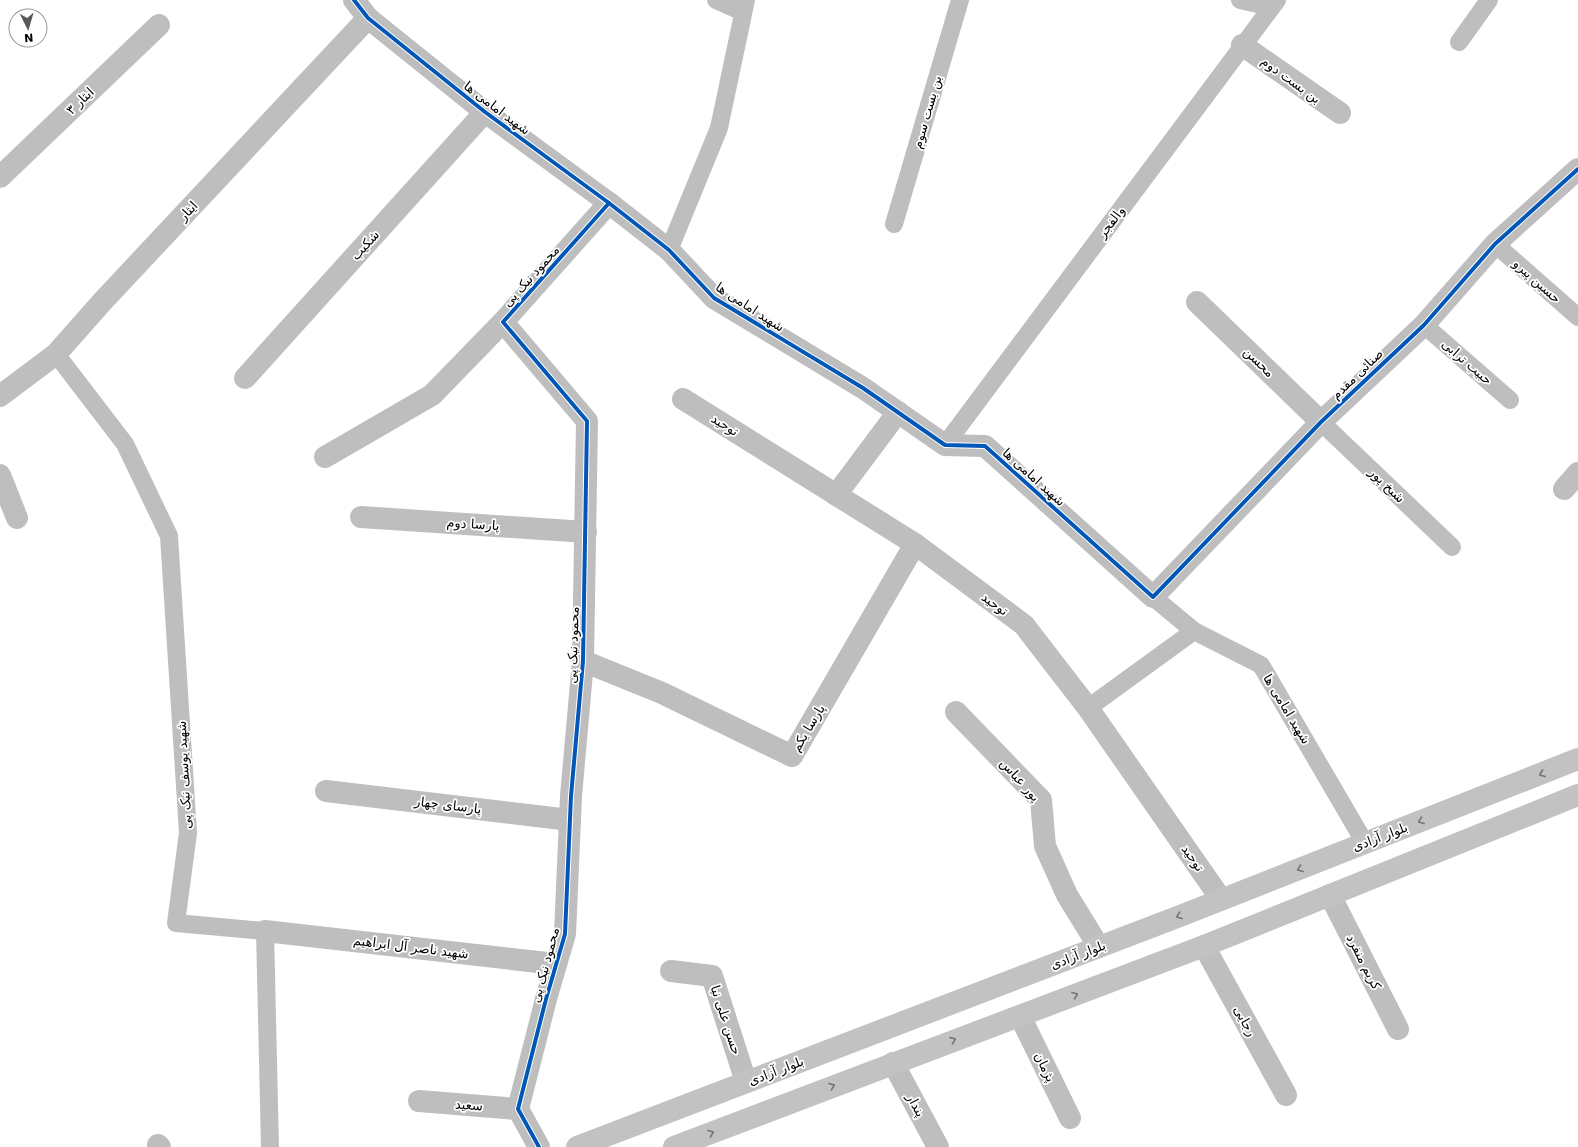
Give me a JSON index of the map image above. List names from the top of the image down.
{
  "streets": {
    "main road": ["بلوار آزادی"],
    "street": [
      "بن بست دوم",
      "ایثار ۳",
      "شهید امامی ها",
      "ایثار",
      "شکیب",
      "محمود نیک پی",
      "محسن",
      "صنائی مقدم",
      "توحید",
      "پارسا دوم",
      "پارسا یکم",
      "پور عباس",
      "پارسای چهار",
      "شهید ناصر آل ابراهیم",
      "کریم منفرد",
      "حسن علی نیا",
      "رجایی",
      "پژمان",
      "سعید",
      "پندار"
    ],
    "lane": [
      "بن بست سوم",
      "والفجر",
      "حسین پیرو",
      "حبیب ترابی",
      "شیخ پور",
      "شهید یوسف نیک پی"
    ]
  },
  "crossings": [
    ["بن بست دوم", "والفجر"],
    ["شهید امامی ها", "ایثار"],
    ["شهید امامی ها", "والفجر"],
    ["شهید امامی ها", "شکیب"],
    ["شهید امامی ها", "محمود نیک پی"],
    ["شهید امامی ها", "صنائی مقدم"],
    ["شهید امامی ها", "بلوار آزادی"],
    ["ایثار", "شهید یوسف نیک پی"],
    ["محمود نیک پی", "پارسا دوم"],
    ["محمود نیک پی", "پارسا یکم"],
    ["محمود نیک پی", "پارسای چهار"],
    ["محمود نیک پی", "شهید ناصر آل ابراهیم"],
    ["محمود نیک پی", "سعید"],
    ["حسین پیرو", "صنائی مقدم"],
    ["محسن", "صنائی مقدم"],
    ["محسن", "شیخ پور"],
    ["حبیب ترابی", "صنائی مقدم"],
    ["صنائی مقدم", "شیخ پور"],
    ["توحید", "پارسا یکم"],
    ["توحید", "بلوار آزادی"],
    ["شهید یوسف نیک پی", "شهید ناصر آل ابراهیم"],
    ["پور عباس", "بلوار آزادی"],
    ["بلوار آزادی", "حسن علی نیا"]
  ],
  "north": "bottom"
}
